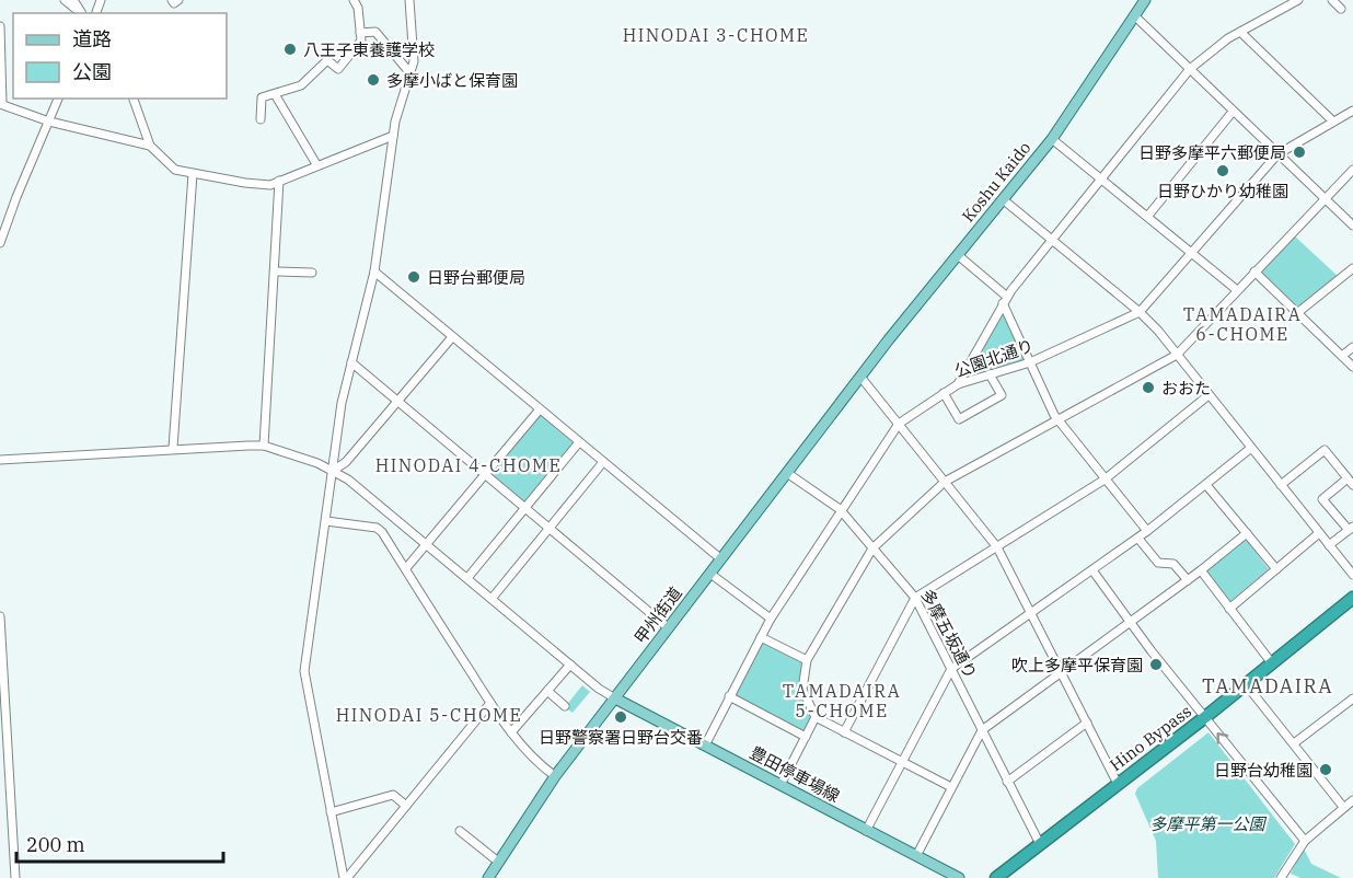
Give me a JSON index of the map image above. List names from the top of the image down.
{
  "streets": {
    "highway": ["Hino Bypass"],
    "main road": ["Koshu Kaido", "甲州街道", "豊田停車場線"],
    "street": ["公園北通り", "多摩五坂通り"]
  },
  "crossings": [
    ["Koshu Kaido", "甲州街道"],
    ["公園北通り", "多摩五坂通り"],
    ["公園北通り", "豊田停車場線"],
    ["甲州街道", "多摩五坂通り"],
    ["甲州街道", "豊田停車場線"],
    ["多摩五坂通り", "Hino Bypass"]
  ],
  "districts": [
    "HINODAI 3-CHOME",
    "TAMADAIRA 6-CHOME",
    "HINODAI 4-CHOME",
    "TAMADAIRA",
    "TAMADAIRA 5-CHOME",
    "HINODAI 5-CHOME"
  ],
  "parks": ["多摩平第一公園"],
  "places": [
    "八王子東養護学校",
    "多摩小ばと保育園",
    "日野多摩平六郵便局",
    "日野ひかり幼稚園",
    "日野台郵便局",
    "おおた",
    "吹上多摩平保育園",
    "日野警察署日野台交番",
    "日野台幼稚園"
  ],
  "legend": ["道路", "公園"],
  "scale_bar": "200 m"
}
